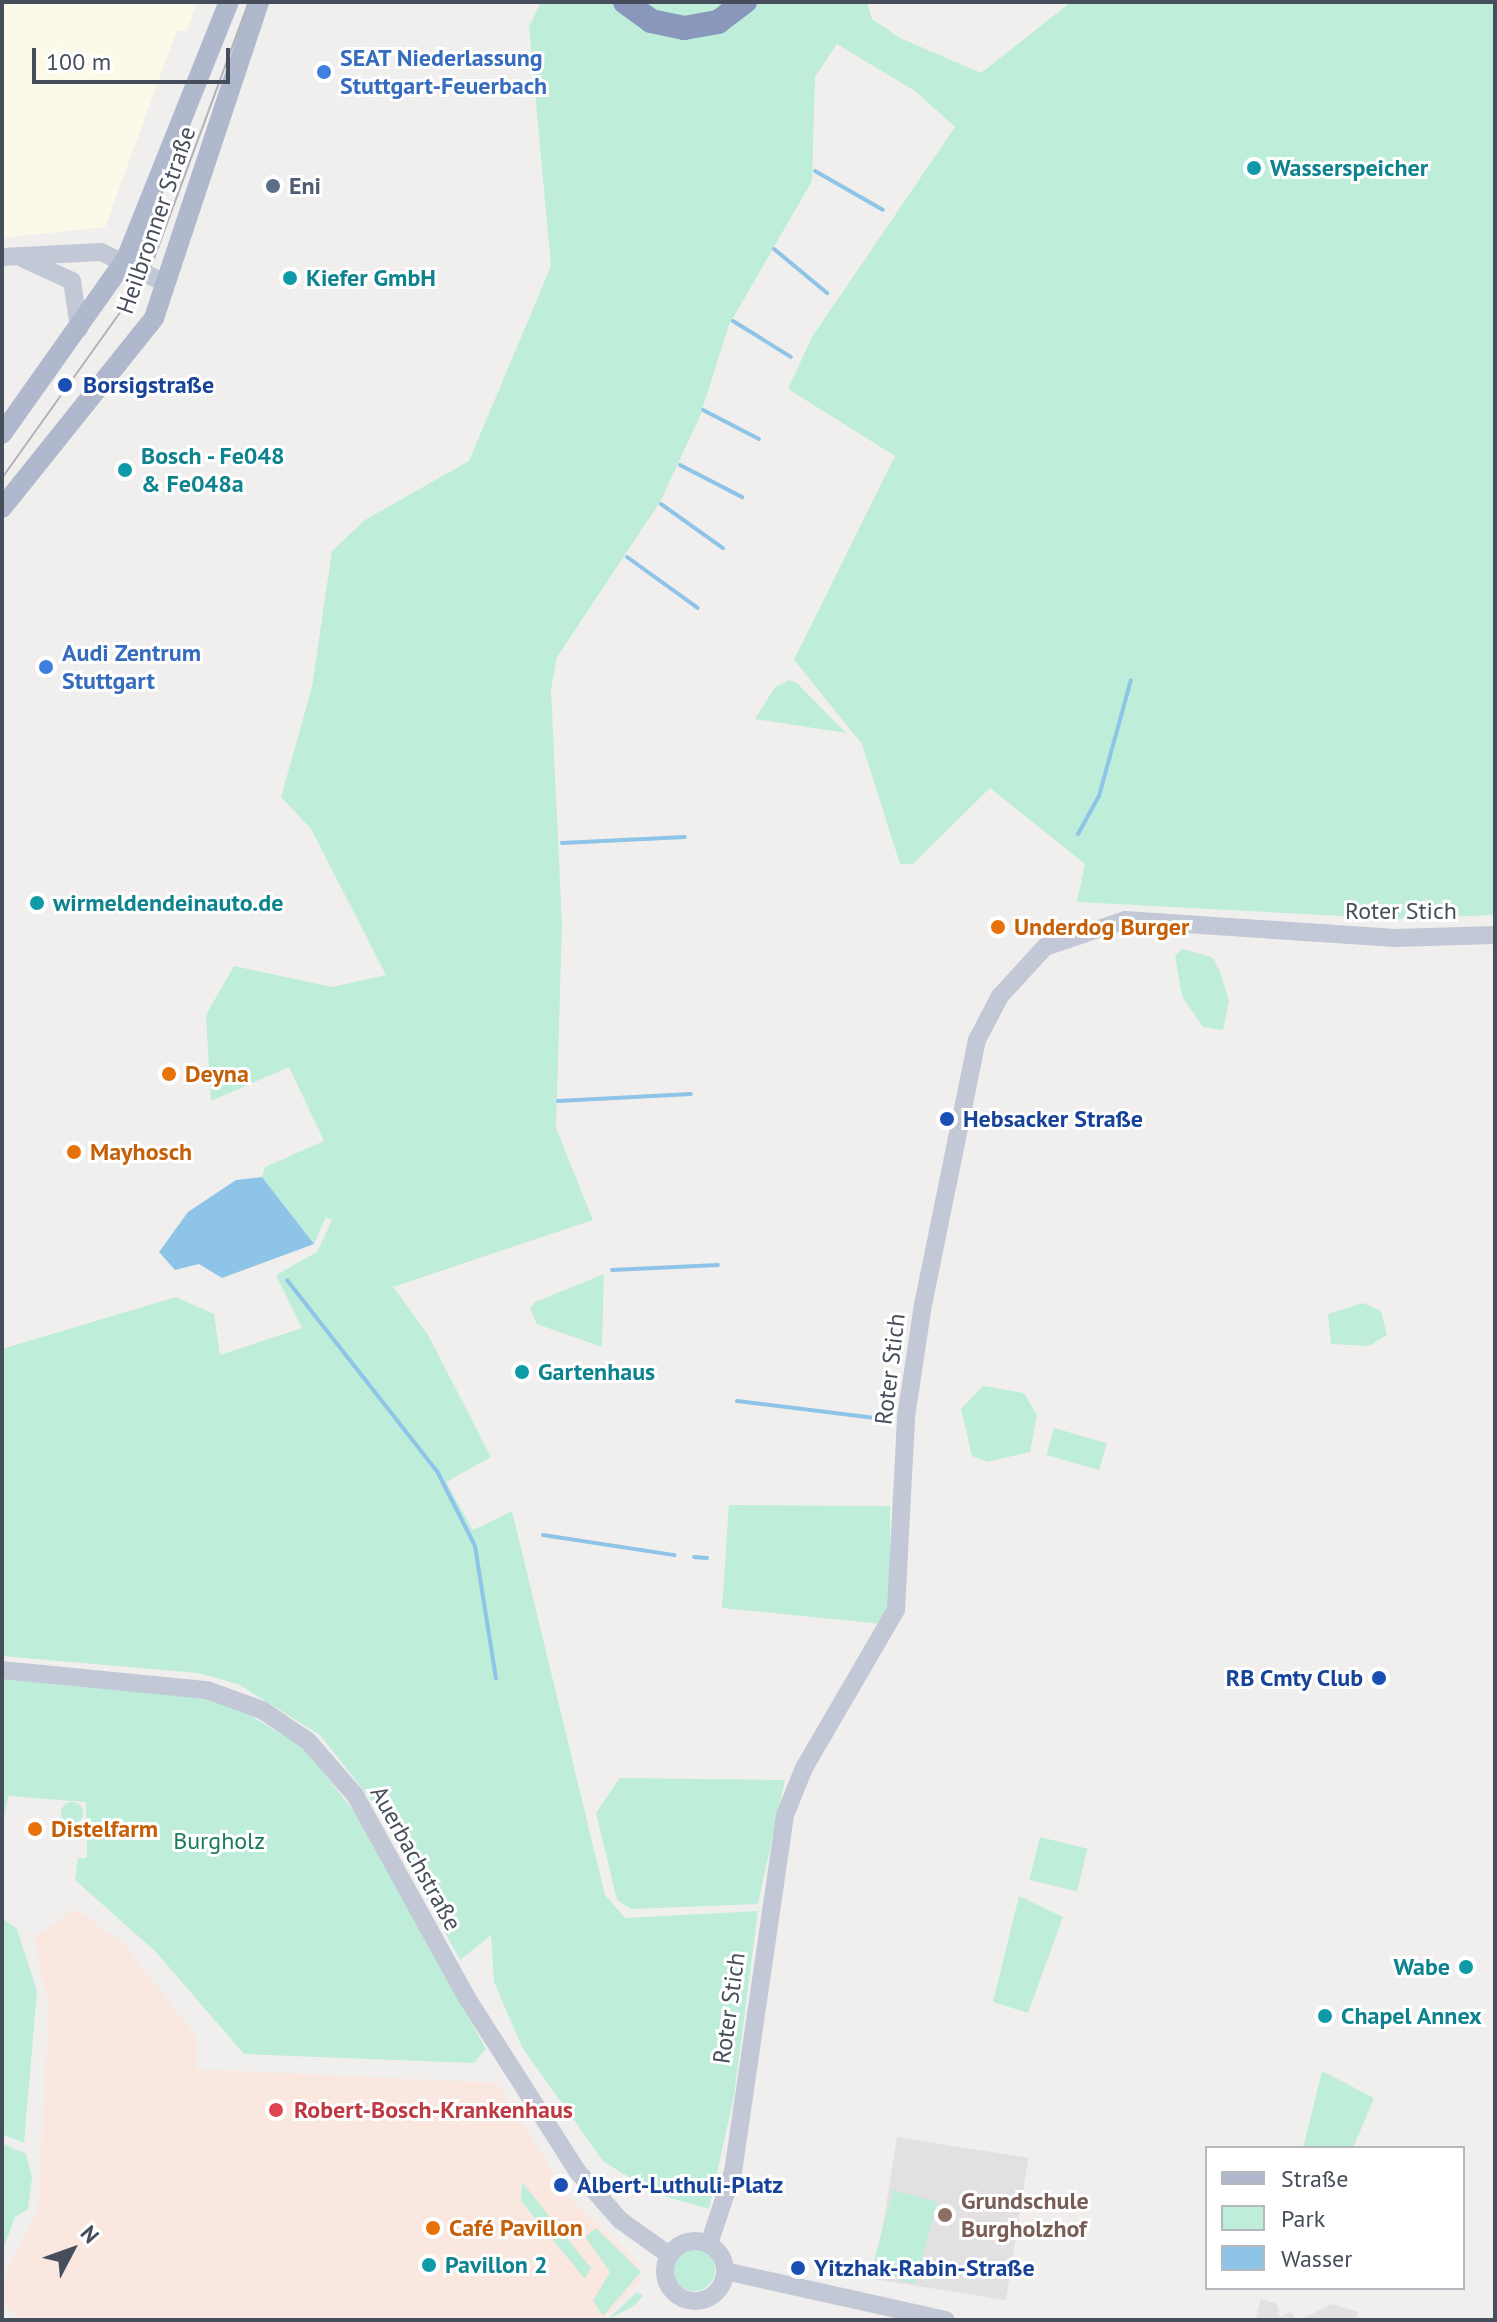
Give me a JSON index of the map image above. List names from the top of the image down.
{
  "streets": {
    "main road": ["Heilbronner Straße"],
    "street": ["Roter Stich", "Auerbachstraße"]
  },
  "crossings": [
    ["Roter Stich", "Auerbachstraße"]
  ],
  "parks": ["Burgholz"],
  "places": [
    "SEAT Niederlassung Stuttgart-Feuerbach",
    "Wasserspeicher",
    "Eni",
    "Kiefer GmbH",
    "Borsigstraße",
    "Bosch - Fe048 & Fe048a",
    "Audi Zentrum Stuttgart",
    "wirmeldendeinauto.de",
    "Underdog Burger",
    "Deyna",
    "Hebsacker Straße",
    "Mayhosch",
    "Gartenhaus",
    "RB Cmty Club",
    "Distelfarm",
    "Wabe",
    "Chapel Annex",
    "Robert-Bosch-Krankenhaus",
    "Albert-Luthuli-Platz",
    "Grundschule Burgholzhof",
    "Café Pavillon",
    "Pavillon 2",
    "Yitzhak-Rabin-Straße"
  ],
  "legend": ["Straße", "Park", "Wasser"],
  "scale_bar": "100 m",
  "north": "top right"
}
